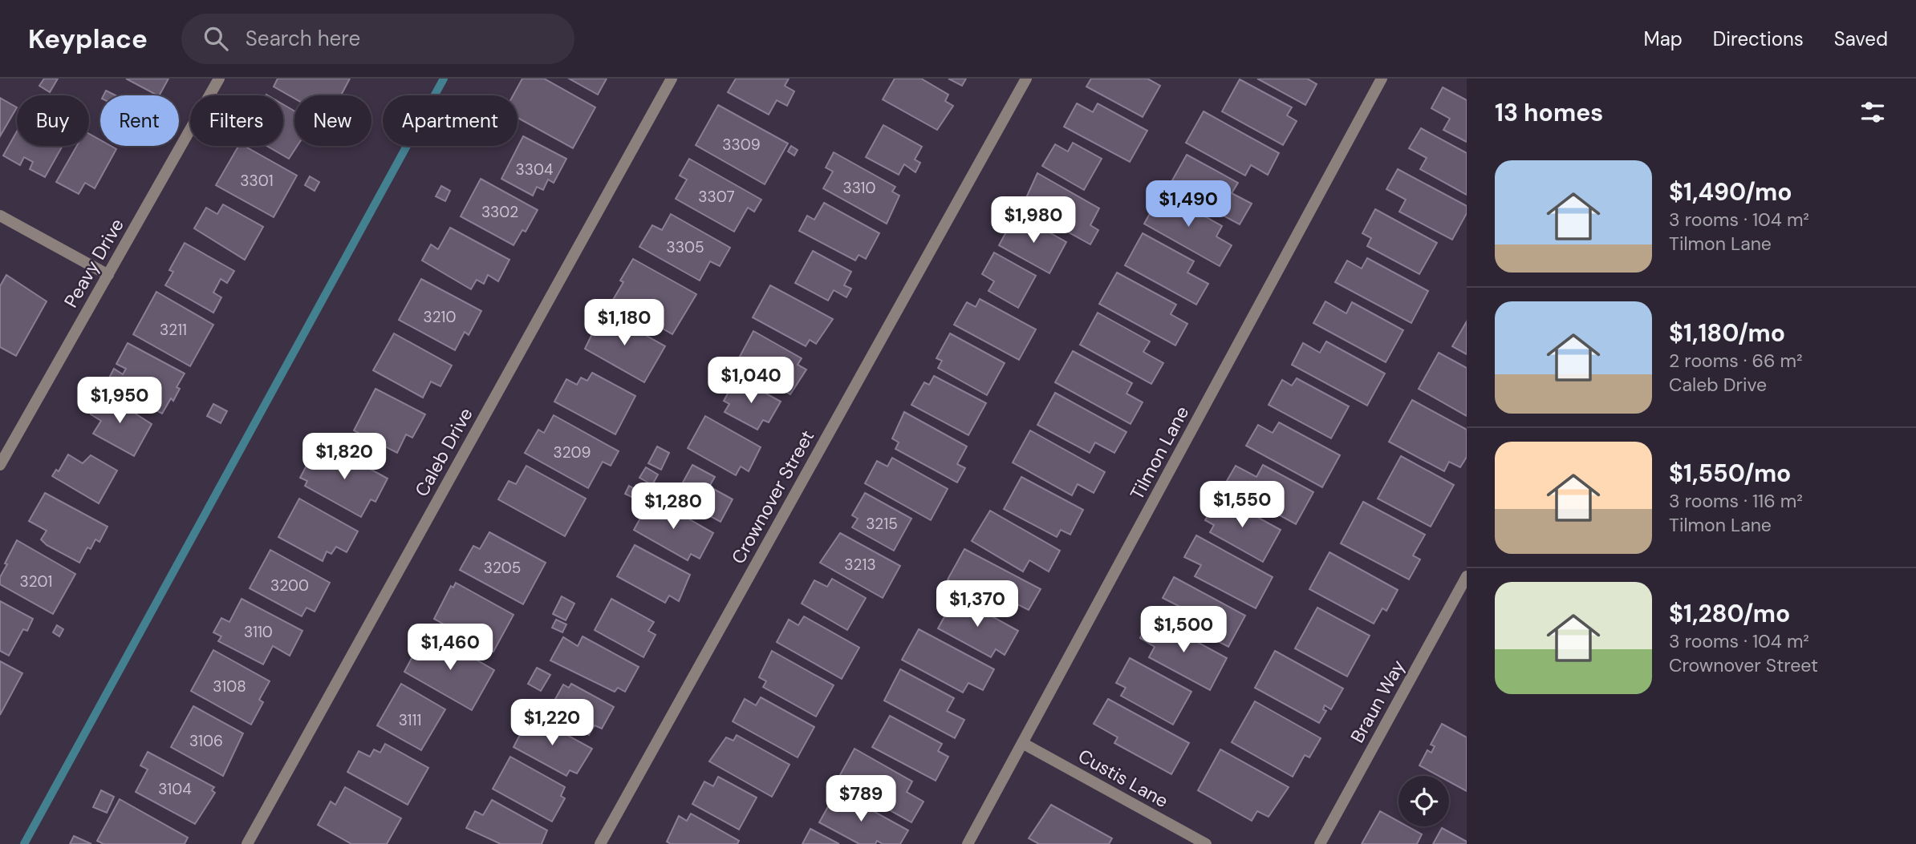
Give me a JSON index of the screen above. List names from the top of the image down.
{
  "streets": {
    "street": [
      "Peavy Drive",
      "Caleb Drive",
      "Tilmon Lane",
      "Crownover Street",
      "Braun Way",
      "Custis Lane"
    ]
  },
  "crossings": [
    ["Tilmon Lane", "Custis Lane"]
  ],
  "house_numbers": [
    "3309",
    "3304",
    "3301",
    "3310",
    "3307",
    "3302",
    "3305",
    "3210",
    "3211",
    "3209",
    "3215",
    "3213",
    "3205",
    "3201",
    "3200",
    "3110",
    "3108",
    "3111",
    "3106",
    "3104"
  ],
  "page": {
    "header": "Keyplace",
    "search": "Search here",
    "nav": ["Map", "Directions", "Saved"],
    "heading": "13 homes",
    "chip": [
      "Buy",
      "Rent",
      "Filters",
      "New",
      "Apartment"
    ],
    "list": [
      {
        "name": "$1,490/mo",
        "note": "3 rooms · 104 m² · Tilmon Lane"
      },
      {
        "name": "$1,180/mo",
        "note": "2 rooms · 66 m² · Caleb Drive"
      },
      {
        "name": "$1,550/mo",
        "note": "3 rooms · 116 m² · Tilmon Lane"
      },
      {
        "name": "$1,280/mo",
        "note": "3 rooms · 104 m² · Crownover Street"
      }
    ],
    "price": [
      "$1,490",
      "$1,980",
      "$1,180",
      "$1,040",
      "$1,950",
      "$1,820",
      "$1,550",
      "$1,280",
      "$1,370",
      "$1,500",
      "$1,460",
      "$1,220",
      "$789"
    ]
  }
}
